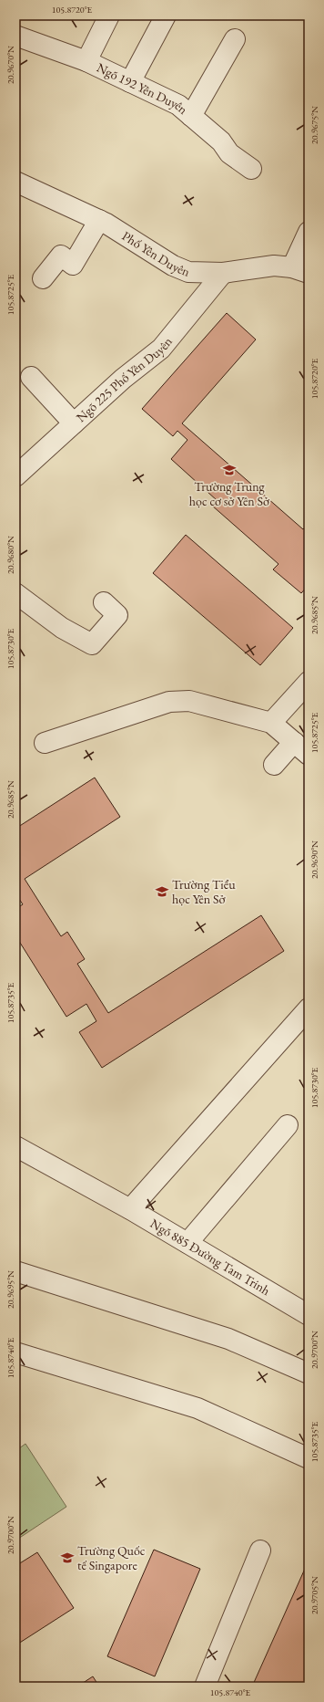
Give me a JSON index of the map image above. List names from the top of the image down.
{
  "streets": {
    "street": [
      "Ngõ 192 Yên Duyên",
      "Phố Yên Duyên",
      "Ngõ 225 Phố Yên Duyên",
      "Ngõ 885 Đường Tam Trinh"
    ]
  },
  "crossings": [
    ["Phố Yên Duyên", "Ngõ 225 Phố Yên Duyên"]
  ],
  "places": {
    "school or university": ["Trường Trung học cơ sở Yên Sở", "Trường Tiểu học Yên Sở", "Trường Quốc tế Singapore"]
  },
  "coordinates": [
    "105.8720°E",
    "20.9670°N",
    "20.9675°N",
    "105.8725°E",
    "20.9680°N",
    "20.9685°N",
    "105.8730°E",
    "20.9690°N",
    "105.8735°E",
    "20.9695°N",
    "20.9700°N",
    "105.8740°E",
    "20.9705°N"
  ]
}
